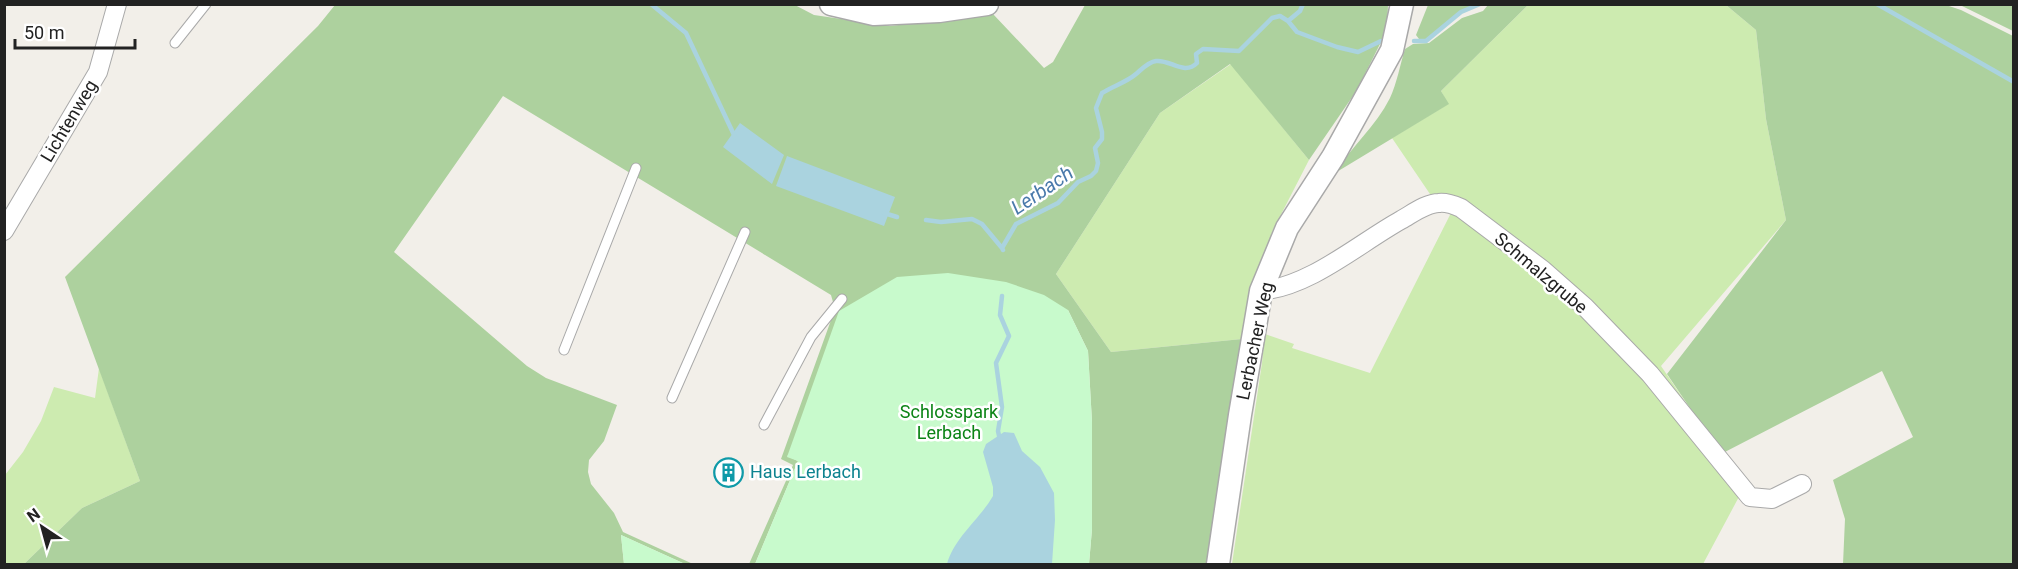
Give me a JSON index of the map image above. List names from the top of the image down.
{
  "streets": {
    "street": ["Lichtenweg", "Schmalzgrube", "Lerbacher Weg"]
  },
  "crossings": [
    ["Schmalzgrube", "Lerbacher Weg"]
  ],
  "water": ["Lerbach"],
  "parks": ["Schlosspark Lerbach"],
  "places": {
    "building": ["Haus Lerbach"]
  },
  "scale_bar": "50 m",
  "north": "top left"
}
